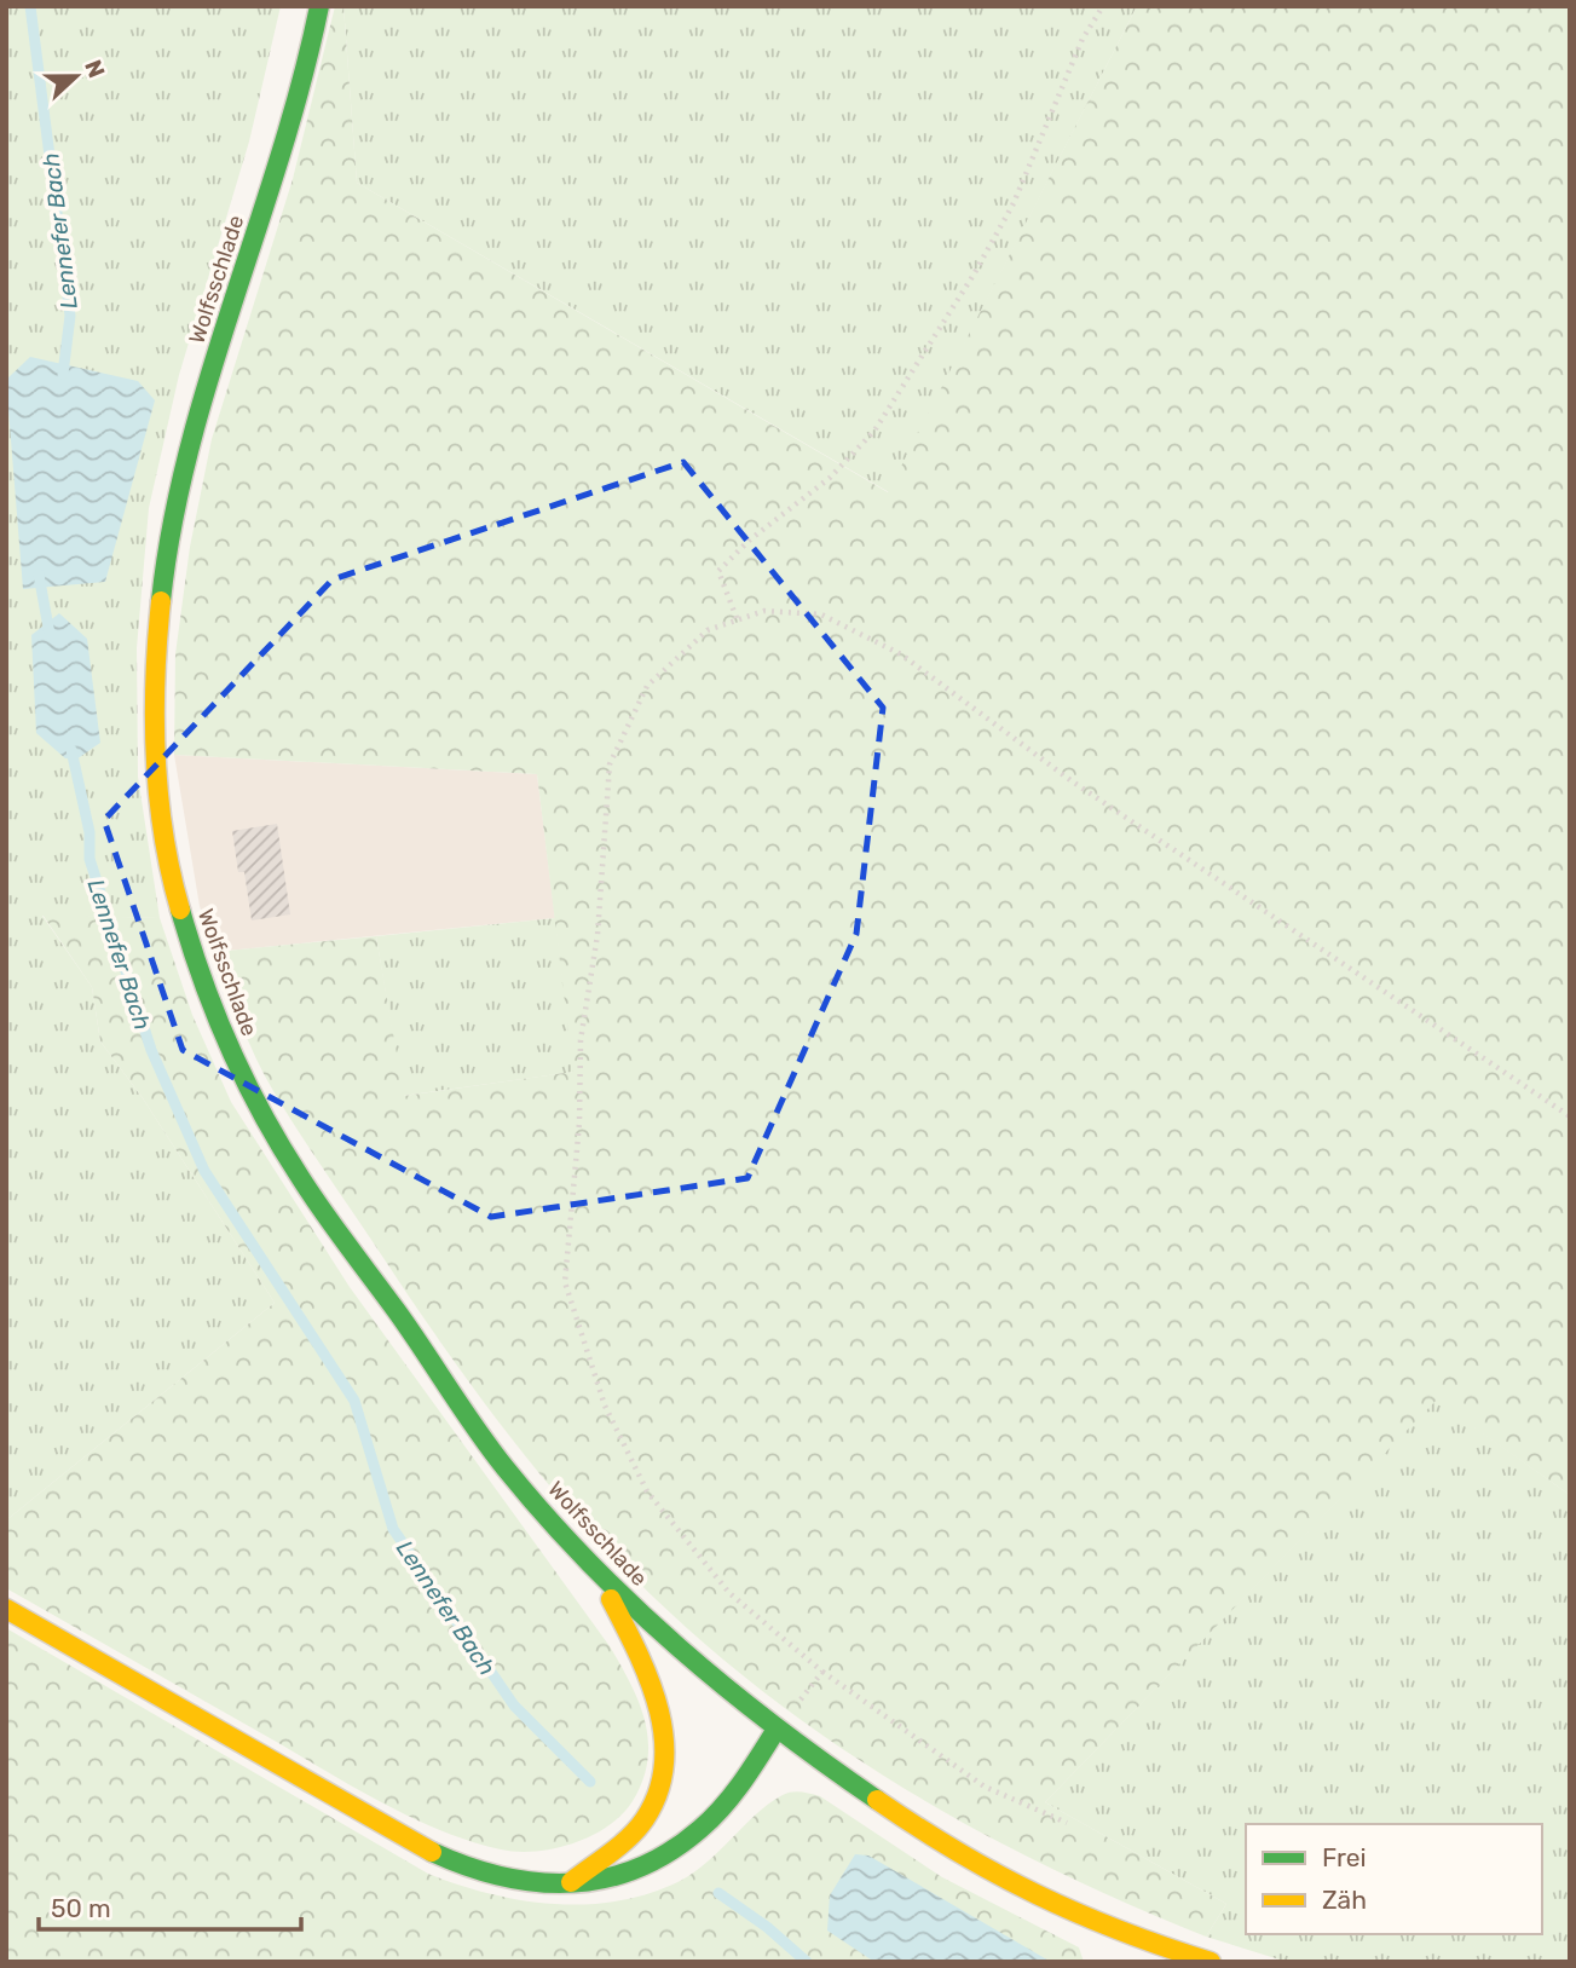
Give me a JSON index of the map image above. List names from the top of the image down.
{
  "streets": {
    "main road": ["Wolfsschlade"]
  },
  "water": ["Lennefer Bach"],
  "legend": ["Frei", "Zäh"],
  "scale_bar": "50 m",
  "north": "right"
}
